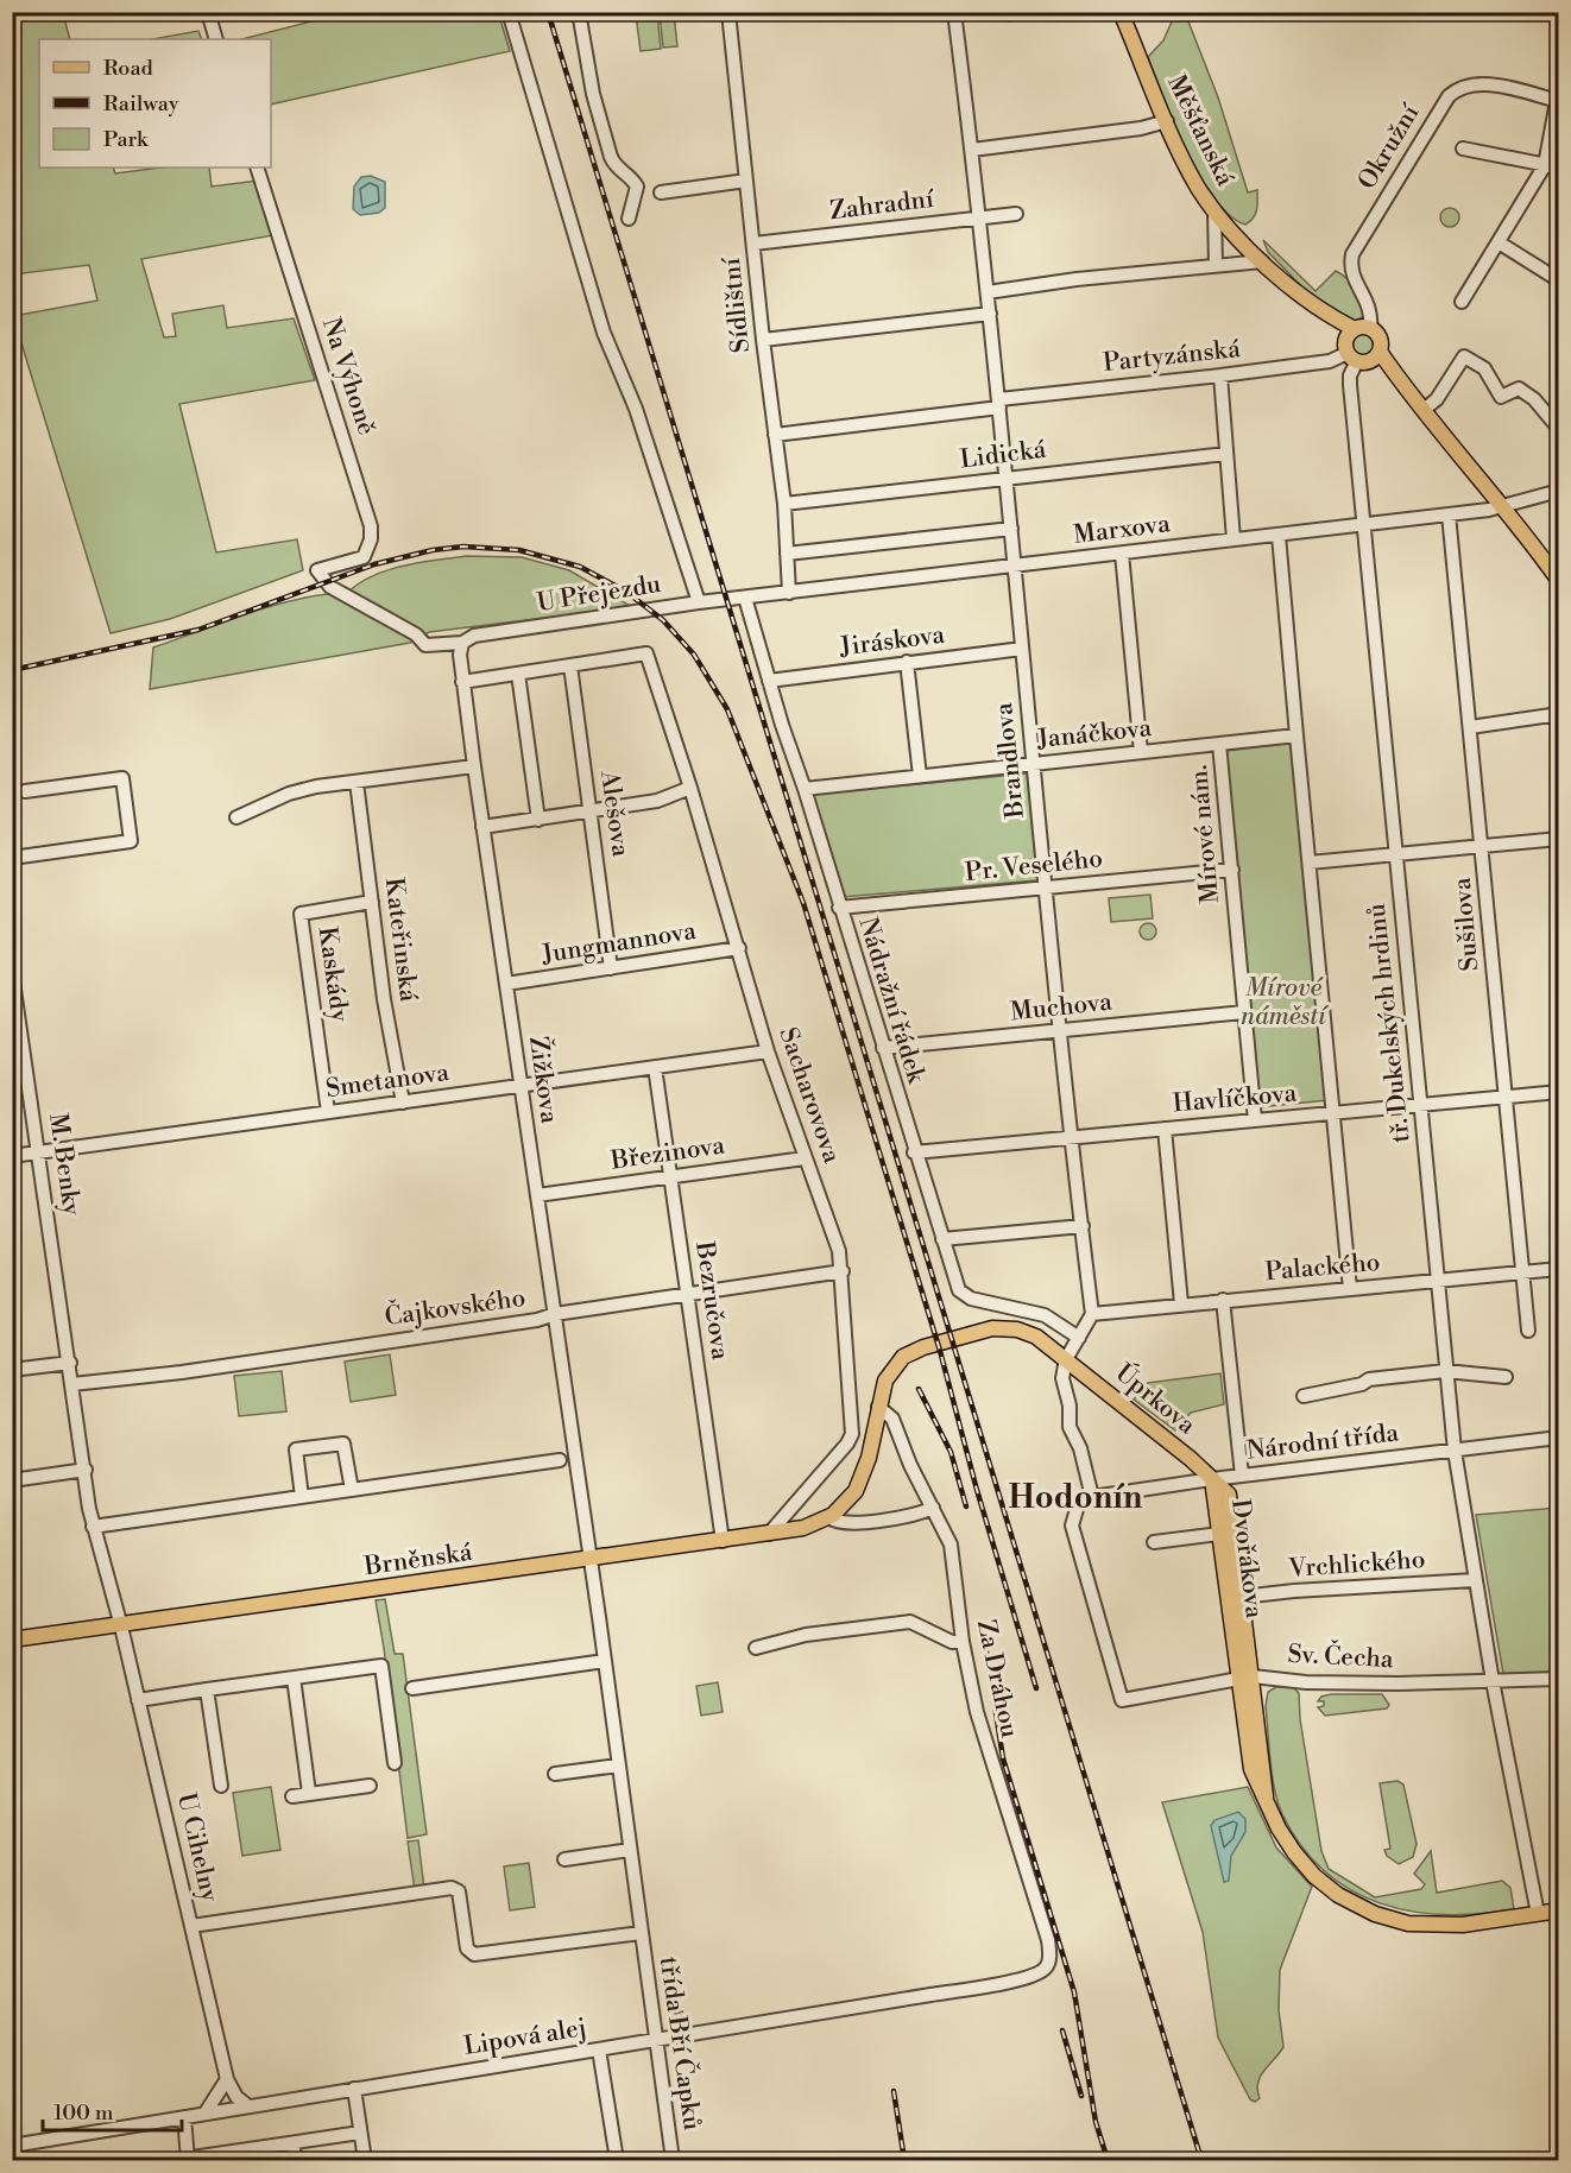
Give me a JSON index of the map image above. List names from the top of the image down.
{
  "streets": {
    "main road": [
      "Měšťanská",
      "Úprkova",
      "Dvořákova",
      "Brněnská"
    ],
    "street": [
      "Okružní",
      "Zahradní",
      "Sídlištní",
      "Partyzánská",
      "Na Výhoně",
      "Lidická",
      "Marxova",
      "U Přejezdu",
      "Jiráskova",
      "Janáčkova",
      "Brandlova",
      "Alešova",
      "Mírové nám.",
      "Pr. Veselého",
      "Sušilova",
      "Kateřinská",
      "Jungmannova",
      "Kaskády",
      "Nádražní řádek",
      "Muchova",
      "tř. Dukelských hrdinů",
      "Žižkova",
      "Smetanova",
      "Sacharovova",
      "Havlíčkova",
      "Březinova",
      "M. Benky",
      "Palackého",
      "Bezručova",
      "Čajkovského",
      "Národní třída",
      "Vrchlického",
      "Sv. Čecha",
      "Za Dráhou",
      "U Cihelny",
      "Lipová alej",
      "třída Bří Čapků"
    ]
  },
  "crossings": [
    ["Měšťanská", "Okružní"],
    ["Měšťanská", "Partyzánská"],
    ["Měšťanská", "Marxova"],
    ["Měšťanská", "tř. Dukelských hrdinů"],
    ["Zahradní", "Sídlištní"],
    ["Zahradní", "Brandlova"],
    ["Sídlištní", "Partyzánská"],
    ["Sídlištní", "Lidická"],
    ["Sídlištní", "Marxova"],
    ["Partyzánská", "Brandlova"],
    ["Partyzánská", "tř. Dukelských hrdinů"],
    ["Na Výhoně", "U Přejezdu"],
    ["Na Výhoně", "Žižkova"],
    ["Lidická", "Brandlova"],
    ["Marxova", "U Přejezdu"],
    ["Marxova", "Brandlova"],
    ["Marxova", "Sušilova"],
    ["Marxova", "Nádražní řádek"],
    ["Marxova", "tř. Dukelských hrdinů"],
    ["U Přejezdu", "Nádražní řádek"],
    ["U Přejezdu", "Žižkova"],
    ["Jiráskova", "Brandlova"],
    ["Jiráskova", "Nádražní řádek"],
    ["Janáčkova", "Brandlova"],
    ["Janáčkova", "Mírové nám."],
    ["Janáčkova", "Nádražní řádek"],
    ["Brandlova", "Pr. Veselého"],
    ["Brandlova", "Muchova"],
    ["Brandlova", "Havlíčkova"],
    ["Brandlova", "Palackého"],
    ["Alešova", "Jungmannova"],
    ["Alešova", "Sacharovova"],
    ["Mírové nám.", "Pr. Veselého"],
    ["Mírové nám.", "Muchova"],
    ["Mírové nám.", "Havlíčkova"],
    ["Pr. Veselého", "Nádražní řádek"],
    ["Sušilova", "Havlíčkova"],
    ["Sušilova", "Palackého"],
    ["Kateřinská", "Kaskády"],
    ["Kateřinská", "Smetanova"],
    ["Jungmannova", "Žižkova"],
    ["Jungmannova", "Sacharovova"],
    ["Kaskády", "Smetanova"],
    ["Nádražní řádek", "Muchova"],
    ["Nádražní řádek", "Havlíčkova"],
    ["tř. Dukelských hrdinů", "Havlíčkova"],
    ["tř. Dukelských hrdinů", "Palackého"],
    ["tř. Dukelských hrdinů", "Národní třída"],
    ["tř. Dukelských hrdinů", "Dvořákova"],
    ["tř. Dukelských hrdinů", "Vrchlického"],
    ["tř. Dukelských hrdinů", "Sv. Čecha"],
    ["Žižkova", "Smetanova"],
    ["Žižkova", "Březinova"],
    ["Žižkova", "Čajkovského"],
    ["Žižkova", "Brněnská"],
    ["Žižkova", "třída Bří Čapků"],
    ["Smetanova", "Sacharovova"],
    ["Smetanova", "M. Benky"],
    ["Smetanova", "Bezručova"],
    ["Sacharovova", "Březinova"],
    ["Sacharovova", "Čajkovského"],
    ["Sacharovova", "Brněnská"],
    ["Březinova", "Bezručova"],
    ["M. Benky", "Čajkovského"],
    ["M. Benky", "Brněnská"],
    ["M. Benky", "U Cihelny"],
    ["Bezručova", "Čajkovského"],
    ["Bezručova", "Brněnská"],
    ["Úprkova", "Národní třída"],
    ["Úprkova", "Dvořákova"],
    ["Úprkova", "Brněnská"],
    ["Národní třída", "Dvořákova"],
    ["Národní třída", "Sv. Čecha"],
    ["Dvořákova", "Vrchlického"],
    ["Dvořákova", "Sv. Čecha"],
    ["Brněnská", "Za Dráhou"],
    ["Brněnská", "U Cihelny"],
    ["Za Dráhou", "Lipová alej"],
    ["U Cihelny", "Lipová alej"],
    ["Lipová alej", "třída Bří Čapků"]
  ],
  "districts": ["Hodonín"],
  "parks": ["Mírové náměstí"],
  "legend": ["Road", "Railway", "Park"],
  "scale_bar": "100 m"
}
